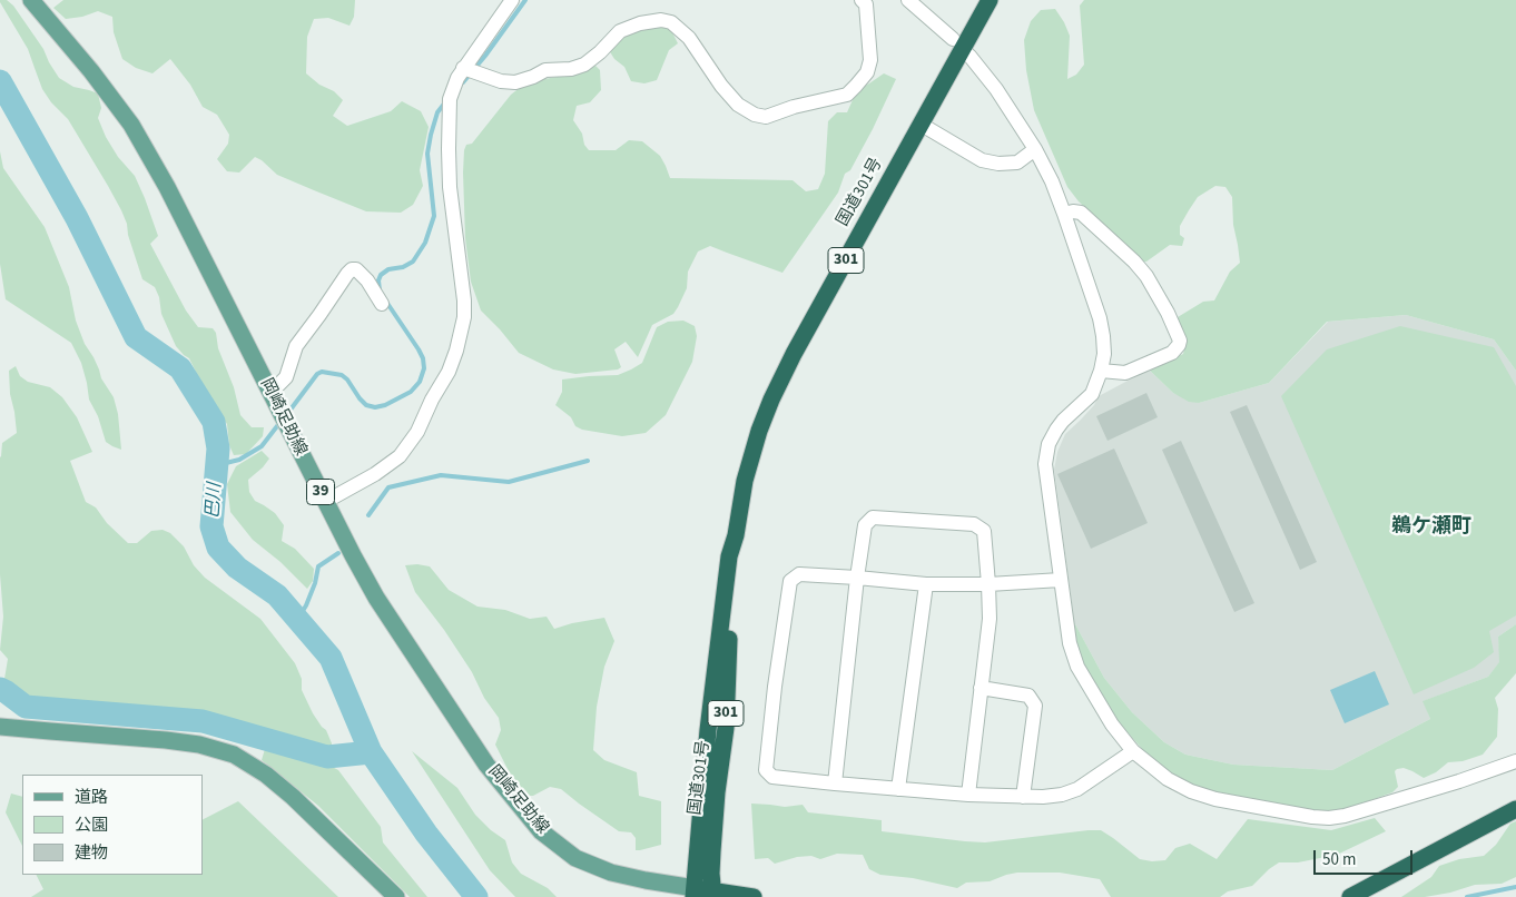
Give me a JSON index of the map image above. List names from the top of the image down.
{
  "streets": {
    "highway": ["国道301号", "301"],
    "main road": ["岡崎足助線", "39"]
  },
  "crossings": [
    ["国道301号", "岡崎足助線"]
  ],
  "districts": ["鵜ケ瀬町"],
  "water": ["巴川"],
  "legend": ["道路", "公園", "建物"],
  "scale_bar": "50 m"
}
